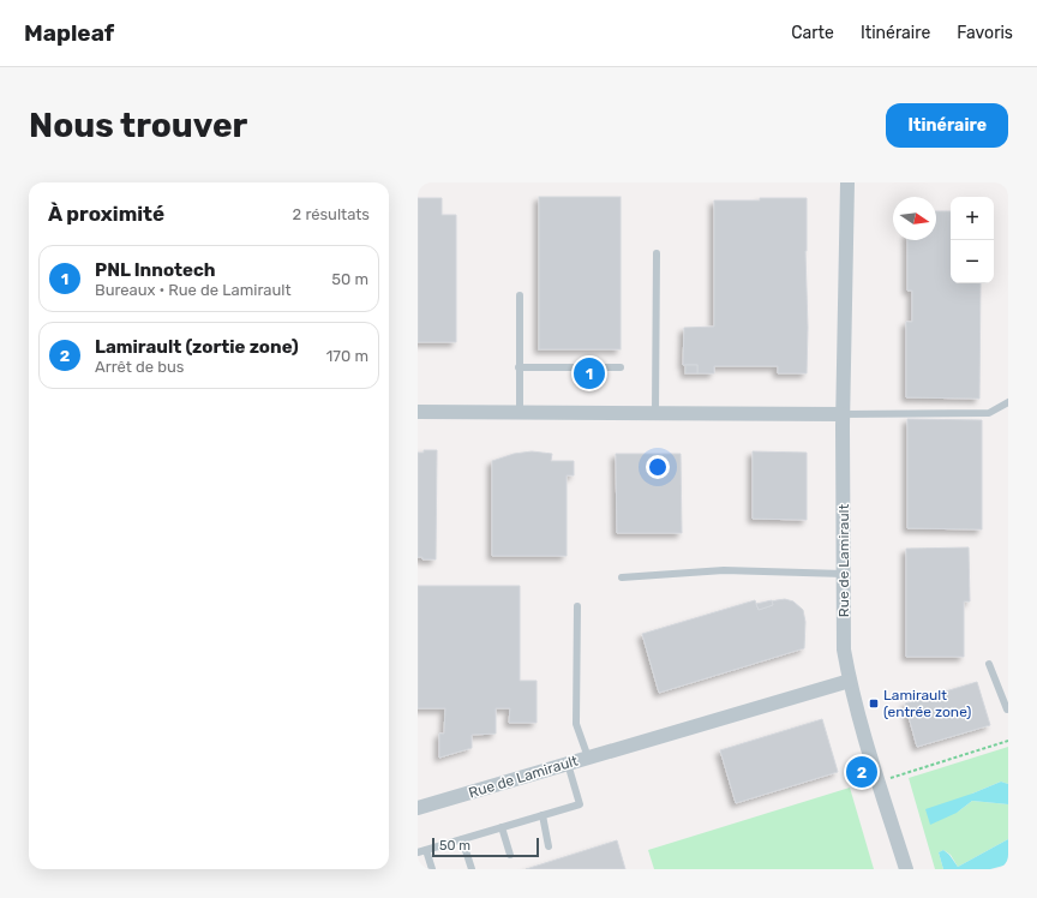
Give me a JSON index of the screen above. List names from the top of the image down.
{
  "streets": {
    "street": ["Rue de Lamirault"]
  },
  "places": {
    "transit": ["Lamirault (entrée zone)"]
  },
  "scale_bar": "50 m",
  "north": "right",
  "page": {
    "header": "Mapleaf",
    "nav": ["Carte", "Itinéraire", "Favoris"],
    "buttons": "Itinéraire",
    "title": "Nous trouver",
    "heading": ["À proximité", "2 résultats"],
    "map_buttons": ["+", "−"],
    "list": [
      {
        "mark": "1",
        "name": "PNL Innotech",
        "note": "Bureaux · Rue de Lamirault",
        "value": "50 m"
      },
      {
        "mark": "2",
        "name": "Lamirault (zortie zone)",
        "note": "Arrêt de bus",
        "value": "170 m"
      }
    ],
    "pins": ["1", "2"],
    "scale": "50 m"
  }
}
